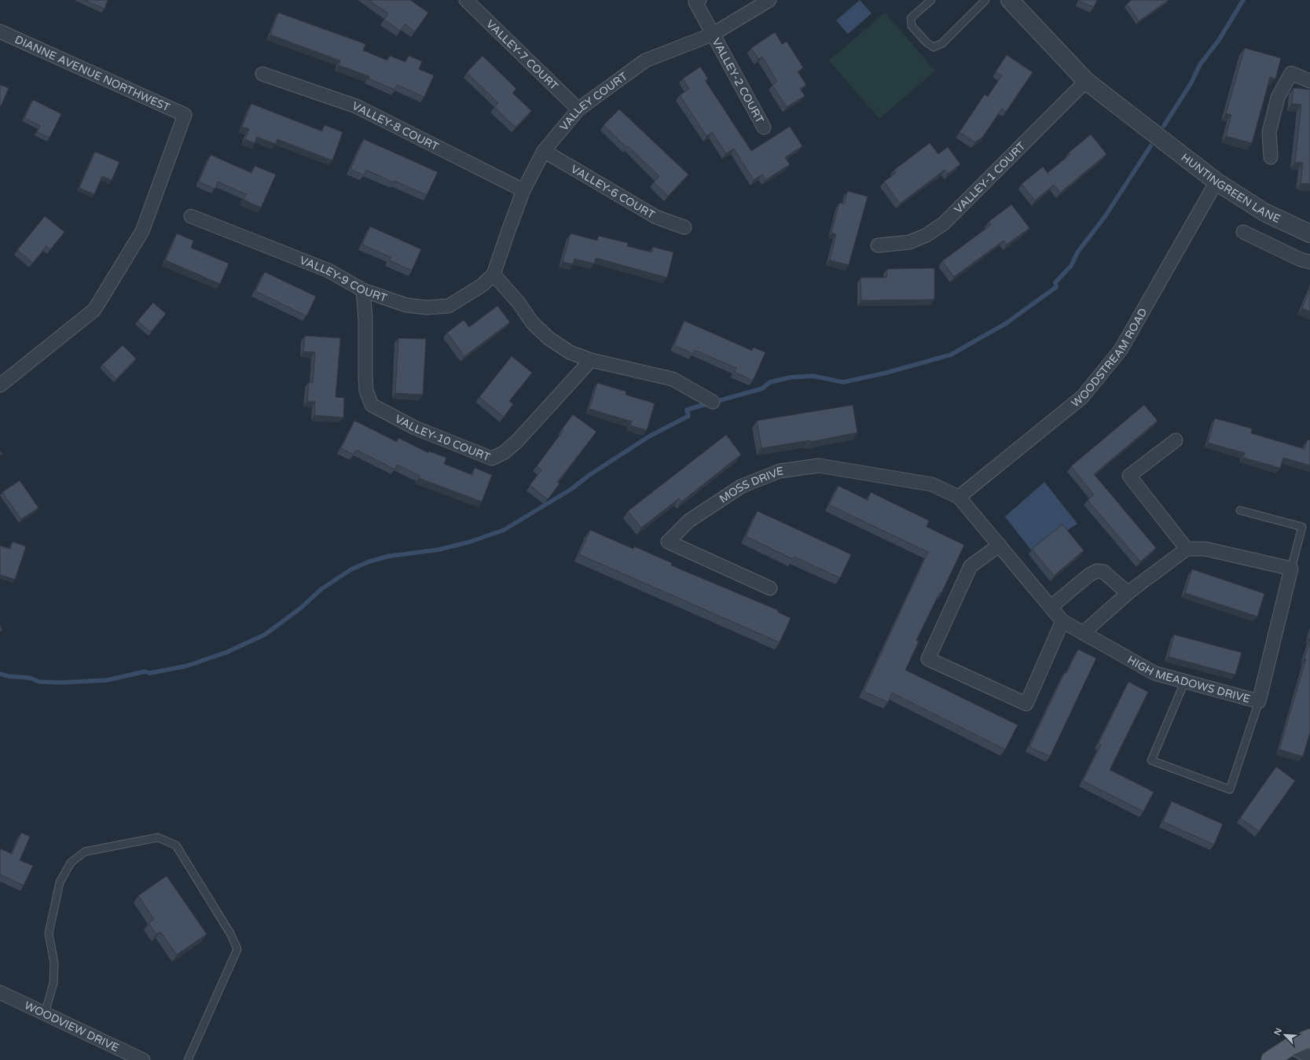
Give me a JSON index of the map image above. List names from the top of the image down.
{
  "streets": {
    "street": [
      "VALLEY-7 COURT",
      "DIANNE AVENUE NORTHWEST",
      "VALLEY-2 COURT",
      "VALLEY COURT",
      "VALLEY-8 COURT",
      "VALLEY-1 COURT",
      "HUNTINGREEN LANE",
      "VALLEY-6 COURT",
      "VALLEY-9 COURT",
      "WOODSTREAM ROAD",
      "VALLEY-10 COURT",
      "MOSS DRIVE",
      "HIGH MEADOWS DRIVE",
      "WOODVIEW DRIVE"
    ]
  },
  "crossings": [
    ["VALLEY-7 COURT", "VALLEY COURT"],
    ["VALLEY-2 COURT", "VALLEY COURT"],
    ["VALLEY COURT", "VALLEY-8 COURT"],
    ["VALLEY COURT", "VALLEY-6 COURT"],
    ["VALLEY COURT", "VALLEY-9 COURT"],
    ["VALLEY-1 COURT", "HUNTINGREEN LANE"],
    ["HUNTINGREEN LANE", "WOODSTREAM ROAD"],
    ["VALLEY-9 COURT", "VALLEY-10 COURT"],
    ["WOODSTREAM ROAD", "MOSS DRIVE"],
    ["WOODSTREAM ROAD", "HIGH MEADOWS DRIVE"],
    ["MOSS DRIVE", "HIGH MEADOWS DRIVE"]
  ],
  "north": "top left"
}
